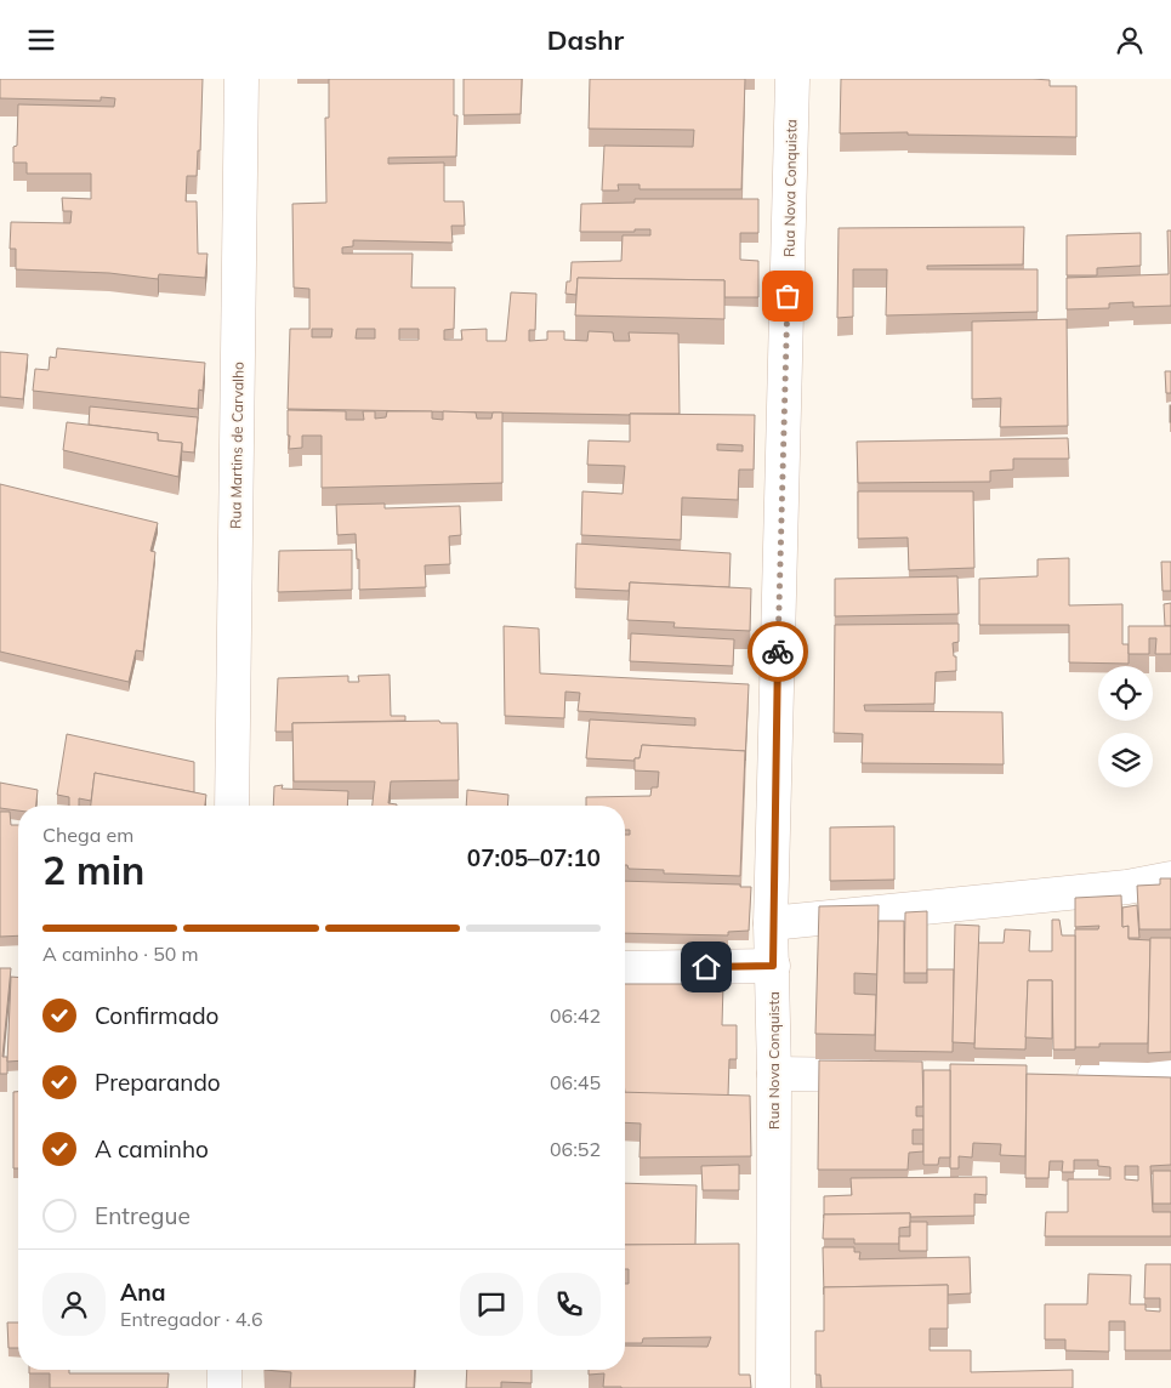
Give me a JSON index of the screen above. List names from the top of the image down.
{
  "streets": {
    "street": ["Rua Nova Conquista", "Rua Martins de Carvalho"]
  },
  "page": {
    "header": "Dashr",
    "heading": ["2 min", "Chega em", "07:05–07:10"],
    "panel": ["Ana", "Entregador · 4.6"],
    "bar": "A caminho · 50 m",
    "list": [
      ["Confirmado", "06:42"],
      ["Preparando", "06:45"],
      ["A caminho", "06:52"],
      "Entregue"
    ]
  }
}
